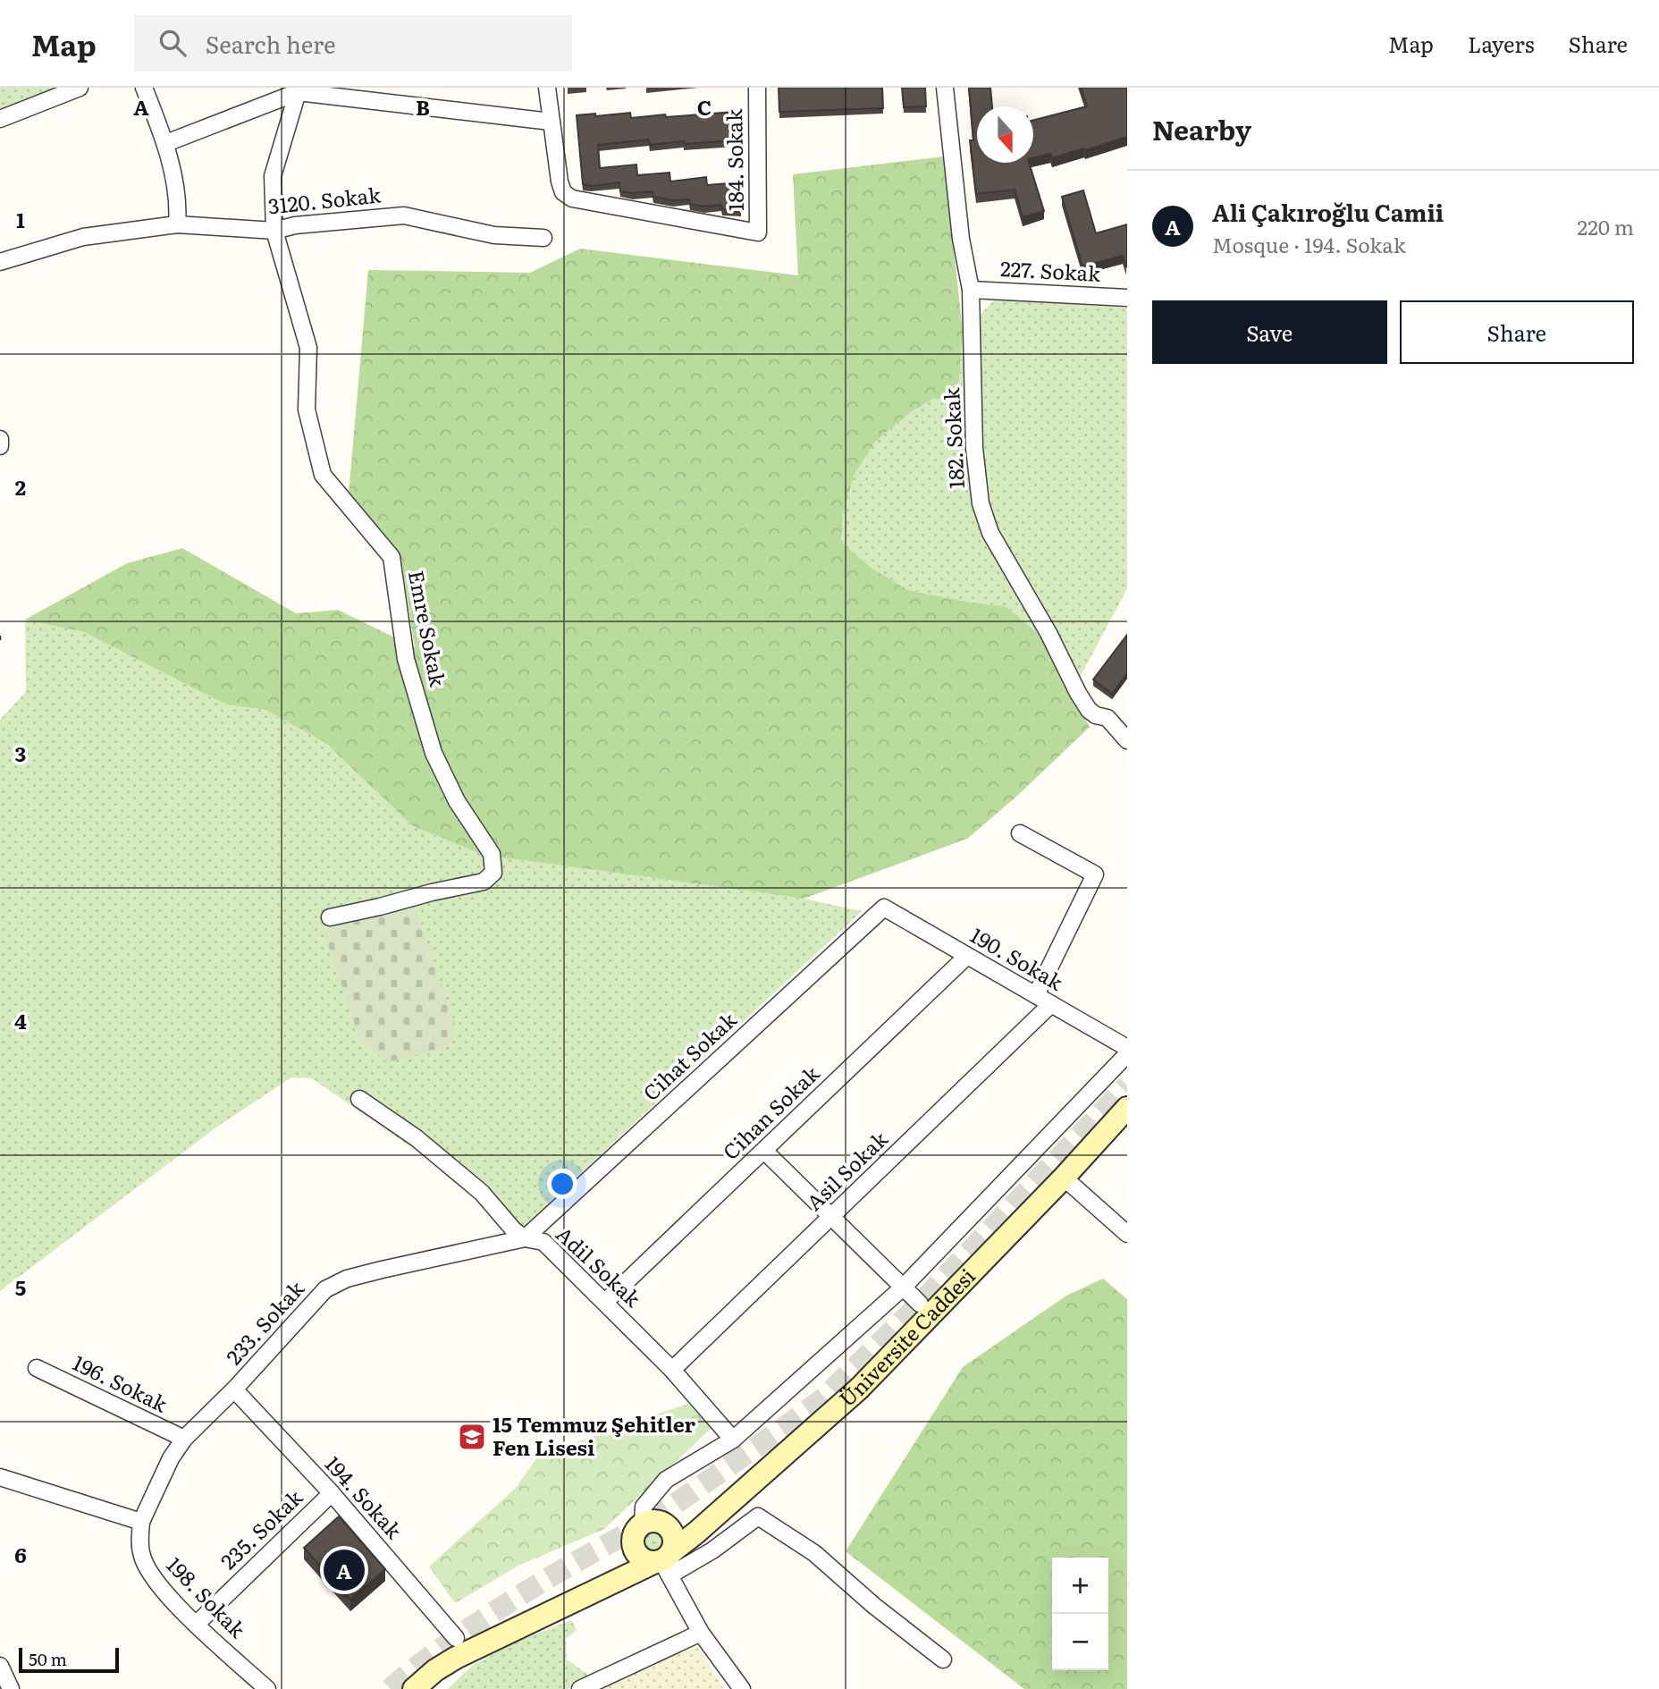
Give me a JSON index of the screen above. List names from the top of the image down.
{
  "streets": {
    "street": [
      "184. Sokak",
      "3120. Sokak",
      "227. Sokak",
      "182. Sokak",
      "Emre Sokak",
      "190. Sokak",
      "Cihat Sokak",
      "Cihan Sokak",
      "Asil Sokak",
      "Adil Sokak",
      "233. Sokak",
      "Üniversite Caddesi",
      "196. Sokak",
      "194. Sokak",
      "235. Sokak",
      "198. Sokak"
    ]
  },
  "crossings": [
    ["3120. Sokak", "Emre Sokak"],
    ["227. Sokak", "182. Sokak"],
    ["190. Sokak", "Cihat Sokak"],
    ["190. Sokak", "Cihan Sokak"],
    ["190. Sokak", "Asil Sokak"],
    ["Cihat Sokak", "Adil Sokak"],
    ["Cihat Sokak", "233. Sokak"],
    ["Cihan Sokak", "Adil Sokak"],
    ["Asil Sokak", "Adil Sokak"],
    ["Adil Sokak", "233. Sokak"],
    ["233. Sokak", "196. Sokak"],
    ["233. Sokak", "194. Sokak"],
    ["233. Sokak", "198. Sokak"],
    ["194. Sokak", "235. Sokak"],
    ["235. Sokak", "198. Sokak"]
  ],
  "places": {
    "school or university": ["15 Temmuz Şehitler Fen Lisesi"]
  },
  "scale_bar": "50 m",
  "north": "bottom",
  "page": {
    "header": "Map",
    "search": "Search here",
    "nav": ["Map", "Layers", "Share"],
    "heading": "Nearby",
    "list": [
      {
        "mark": "A",
        "name": "Ali Çakıroğlu Camii",
        "note": "Mosque · 194. Sokak",
        "value": "220 m"
      }
    ],
    "buttons": ["Save", "Share"],
    "pins": "A",
    "map_buttons": ["+", "−"],
    "scale": "50 m"
  },
  "grid": {
    "columns": ["A", "B", "C"],
    "rows": [
      "1",
      "2",
      "3",
      "4",
      "5",
      "6"
    ]
  }
}
